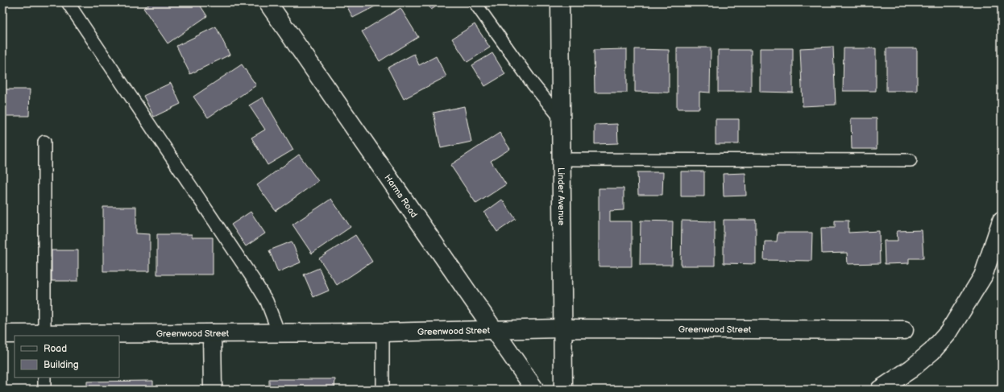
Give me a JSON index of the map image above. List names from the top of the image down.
{
  "streets": {
    "main road": ["Harms Road", "Linder Avenue", "Greenwood Street"]
  },
  "crossings": [
    ["Harms Road", "Greenwood Street"],
    ["Linder Avenue", "Greenwood Street"]
  ],
  "legend": ["Road", "Building"]
}
